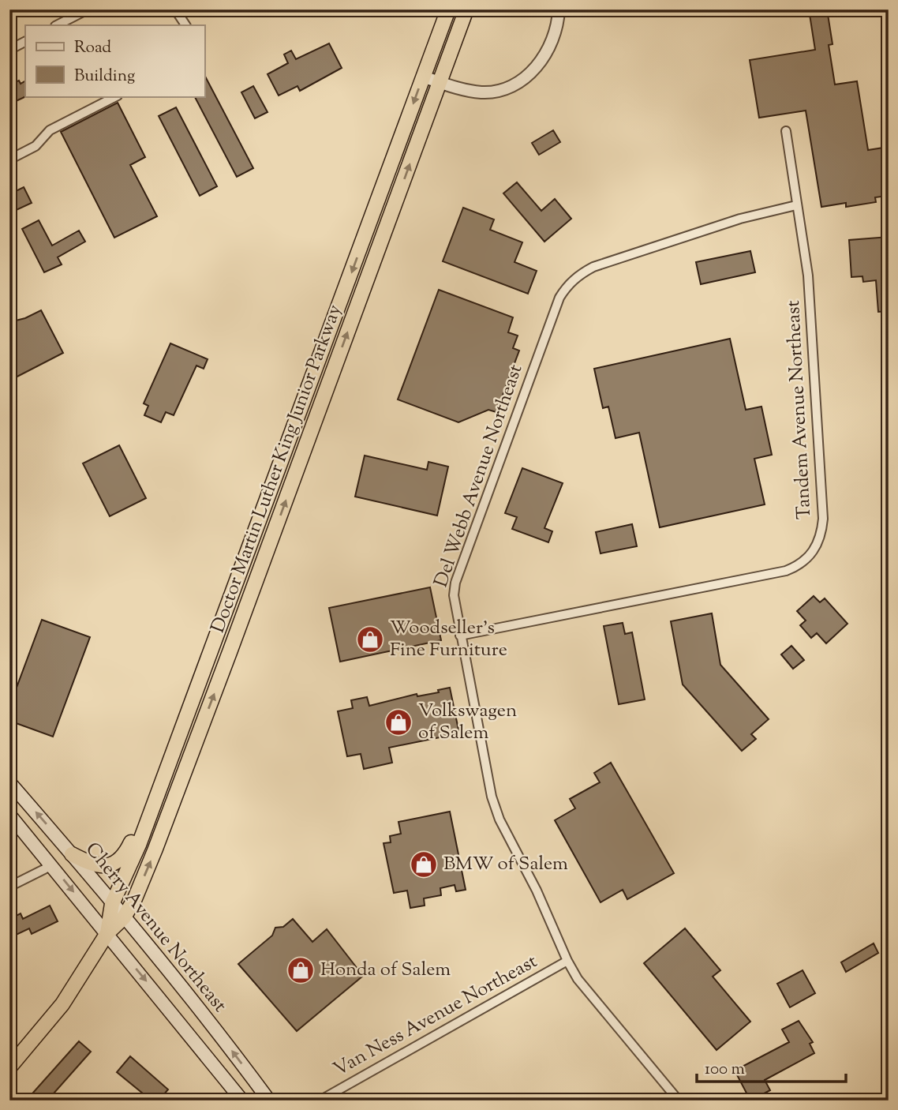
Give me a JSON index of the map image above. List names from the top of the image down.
{
  "streets": {
    "highway": ["Doctor Martin Luther King Junior Parkway"],
    "main road": ["Cherry Avenue Northeast"],
    "street": ["Tandem Avenue Northeast", "Del Webb Avenue Northeast", "Van Ness Avenue Northeast"]
  },
  "crossings": [
    ["Tandem Avenue Northeast", "Del Webb Avenue Northeast"],
    ["Doctor Martin Luther King Junior Parkway", "Cherry Avenue Northeast"],
    ["Del Webb Avenue Northeast", "Van Ness Avenue Northeast"]
  ],
  "places": {
    "shop": [
      "Woodseller's Fine Furniture",
      "Volkswagen of Salem",
      "BMW of Salem",
      "Honda of Salem"
    ]
  },
  "legend": ["Road", "Building"],
  "scale_bar": "100 m"
}
